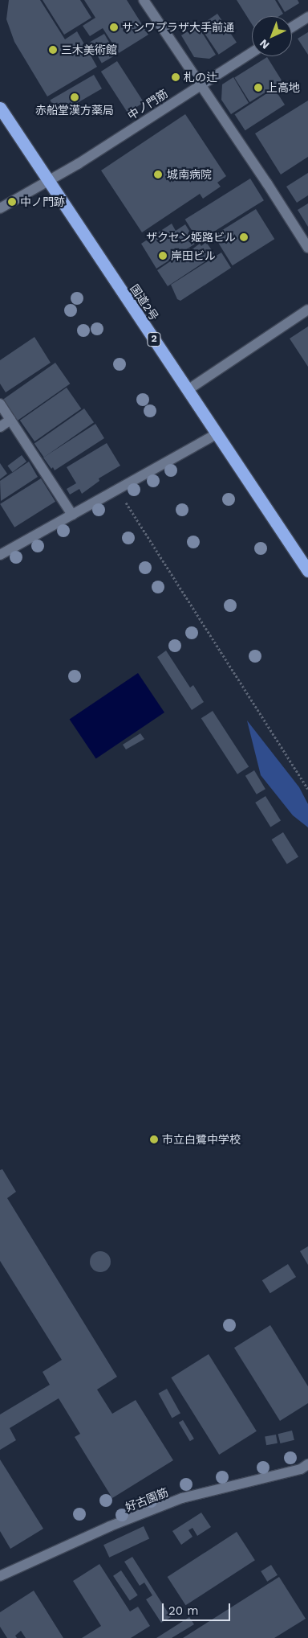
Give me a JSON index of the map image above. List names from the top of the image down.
{
  "streets": {
    "highway": ["国道2号", "2"],
    "street": ["中ノ門筋", "好古園筋"]
  },
  "crossings": [
    ["中ノ門筋", "国道2号"]
  ],
  "places": [
    "サンワプラザ大手前通",
    "三木美術館",
    "札の辻",
    "上高地",
    "赤船堂漢方薬局",
    "城南病院",
    "中ノ門跡",
    "ザクセン姫路ビル",
    "岸田ビル",
    "市立白鷺中学校"
  ],
  "scale_bar": "20 m",
  "north": "bottom left"
}
